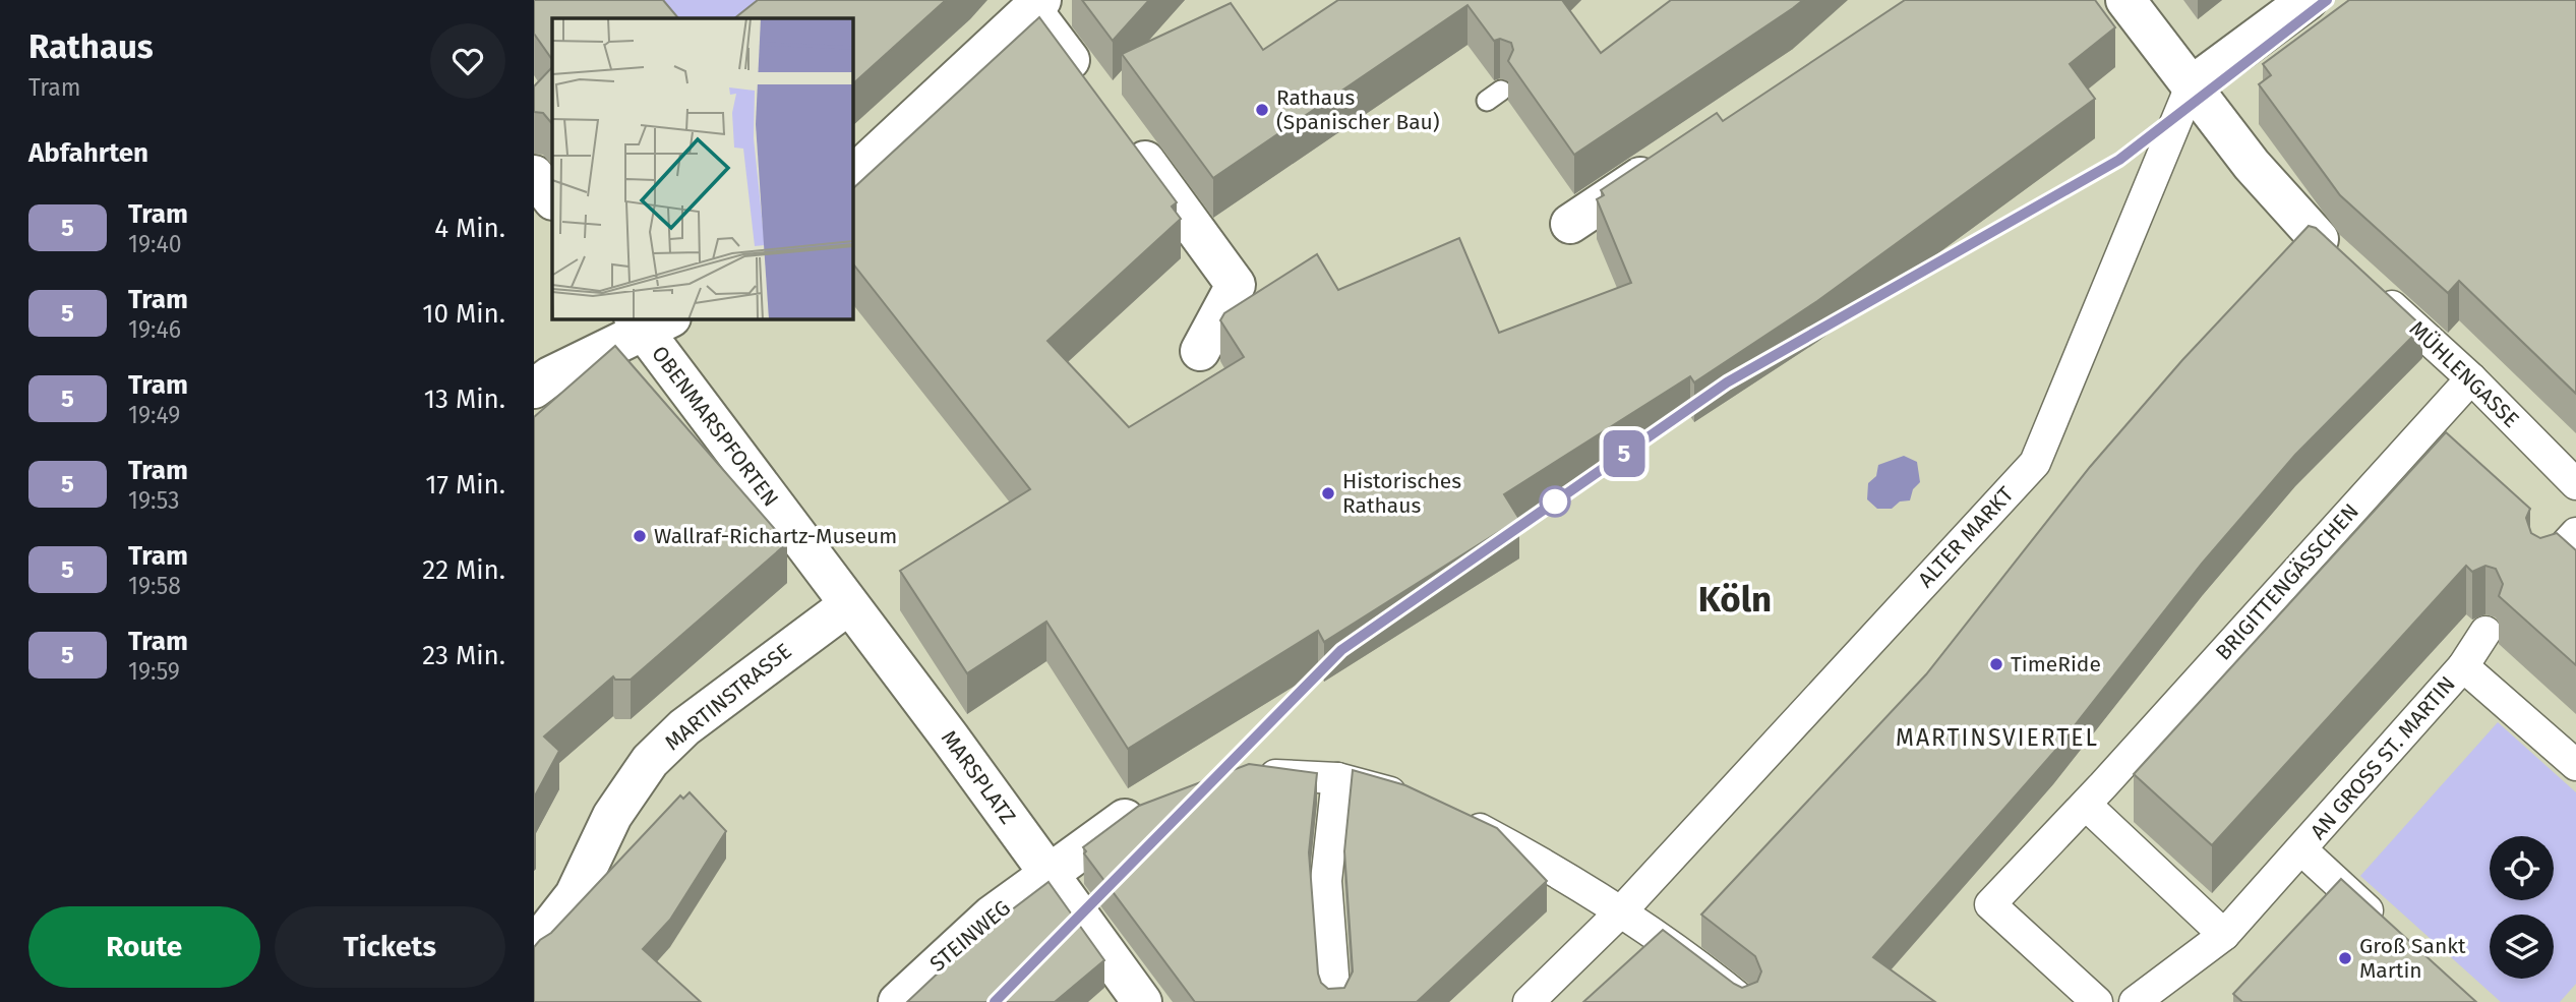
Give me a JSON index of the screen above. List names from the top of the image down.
{
  "streets": {
    "street": [
      "MÜHLENGASSE",
      "OBENMARSPFORTEN",
      "ALTER MARKT",
      "BRIGITTENGÄSSCHEN",
      "MARTINSTRASSE",
      "AN GROSS ST. MARTIN",
      "MARSPLATZ",
      "STEINWEG"
    ]
  },
  "crossings": [
    ["MÜHLENGASSE", "BRIGITTENGÄSSCHEN"],
    ["OBENMARSPFORTEN", "MARTINSTRASSE"],
    ["OBENMARSPFORTEN", "MARSPLATZ"],
    ["MARTINSTRASSE", "MARSPLATZ"],
    ["MARSPLATZ", "STEINWEG"]
  ],
  "districts": ["Köln", "MARTINSVIERTEL"],
  "places": [
    "Rathaus (Spanischer Bau)",
    "Historisches Rathaus",
    "Wallraf-Richartz-Museum",
    "TimeRide",
    "Groß Sankt Martin"
  ],
  "lines": ["tram line 5"],
  "page": {
    "heading": [
      ["Rathaus", "Tram"],
      "Abfahrten"
    ],
    "on_map": "5",
    "list": [
      {
        "mark": "5",
        "name": "Tram",
        "note": "19:40",
        "value": "4 Min."
      },
      {
        "mark": "5",
        "name": "Tram",
        "note": "19:46",
        "value": "10 Min."
      },
      {
        "mark": "5",
        "name": "Tram",
        "note": "19:49",
        "value": "13 Min."
      },
      {
        "mark": "5",
        "name": "Tram",
        "note": "19:53",
        "value": "17 Min."
      },
      {
        "mark": "5",
        "name": "Tram",
        "note": "19:58",
        "value": "22 Min."
      },
      {
        "mark": "5",
        "name": "Tram",
        "note": "19:59",
        "value": "23 Min."
      }
    ],
    "buttons": ["Route", "Tickets"]
  }
}
